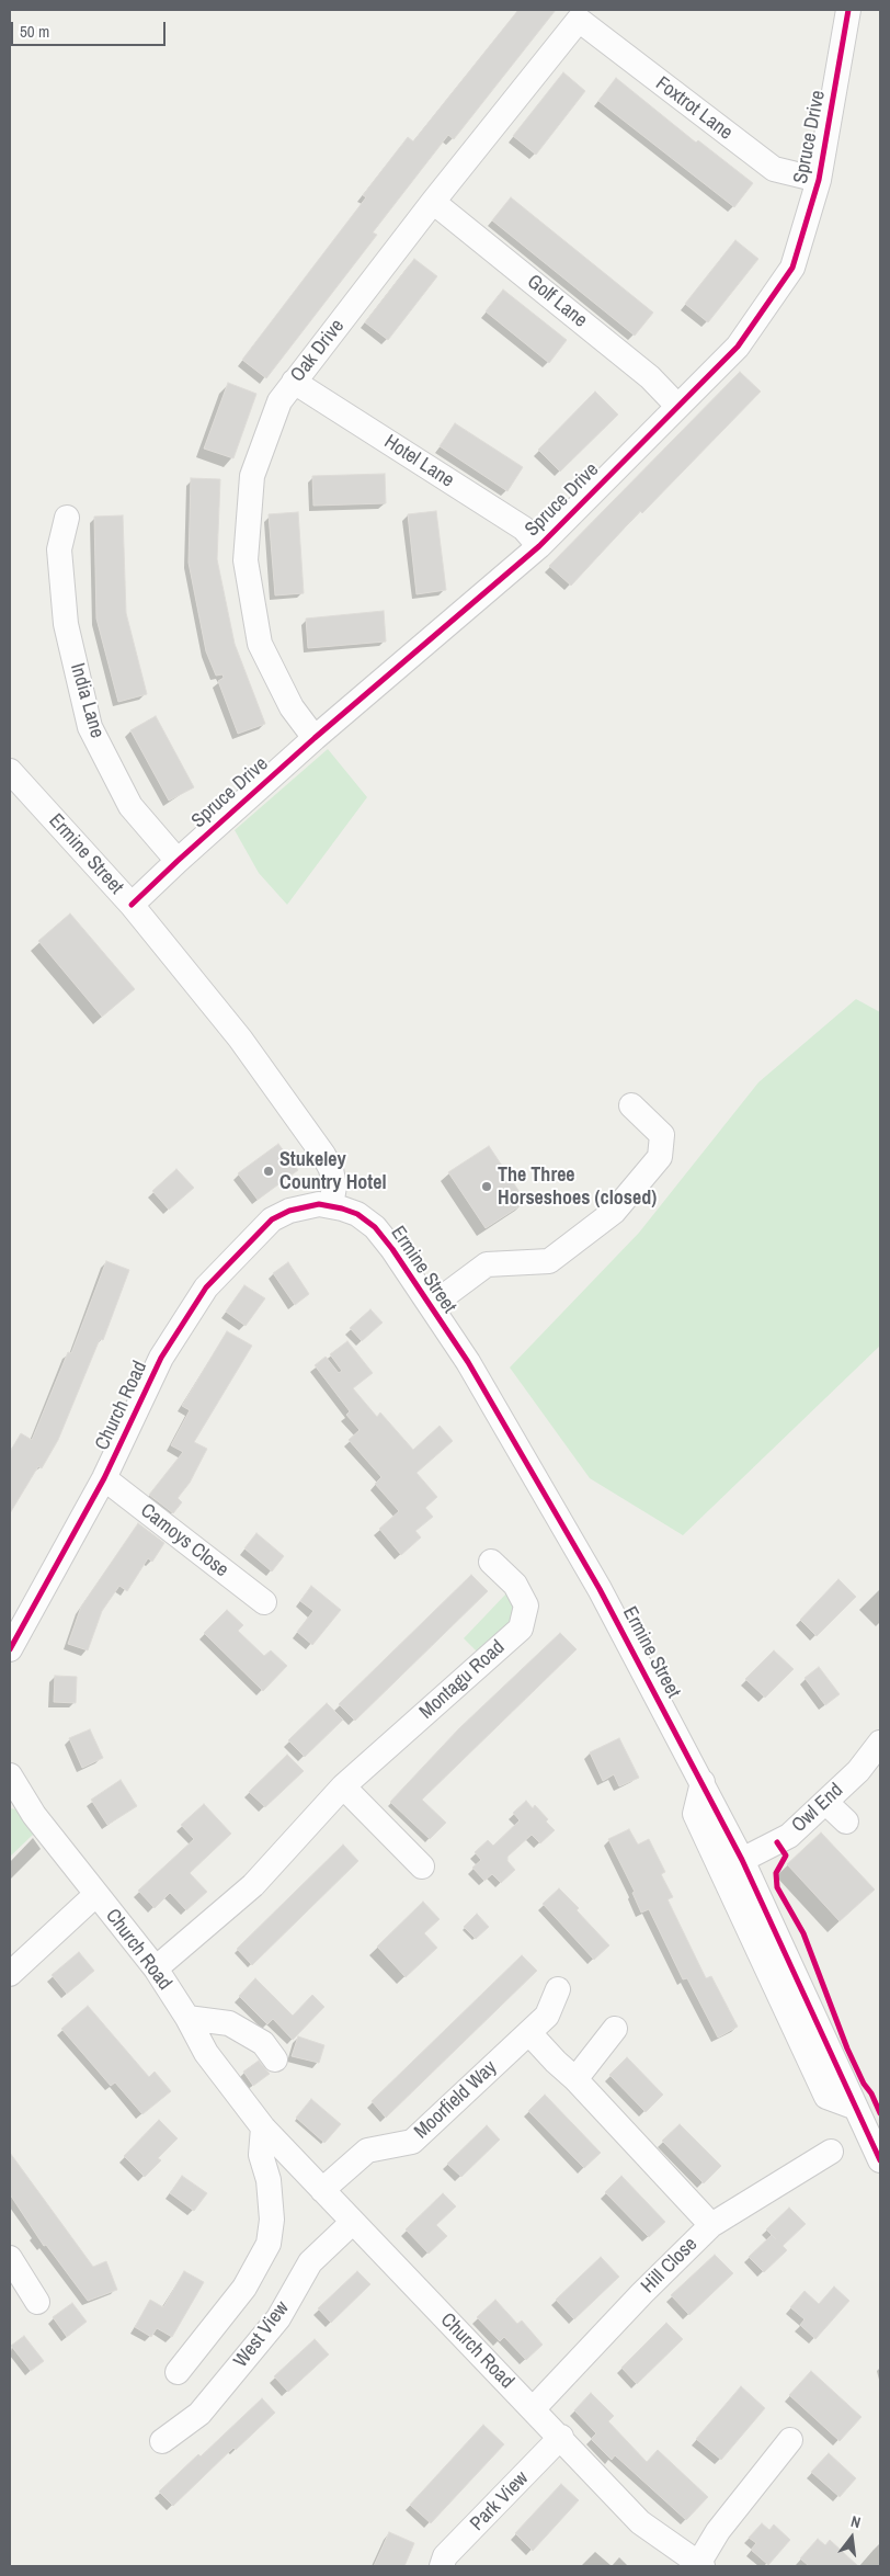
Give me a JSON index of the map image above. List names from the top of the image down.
{
  "streets": {
    "street": [
      "Foxtrot Lane",
      "Spruce Drive",
      "Golf Lane",
      "Oak Drive",
      "Hotel Lane",
      "India Lane",
      "Ermine Street",
      "Church Road",
      "Camoys Close",
      "Montagu Road",
      "Owl End",
      "Moorfield Way",
      "Hill Close",
      "West View",
      "Park View"
    ]
  },
  "crossings": [
    ["Foxtrot Lane", "Spruce Drive"],
    ["Foxtrot Lane", "Oak Drive"],
    ["Spruce Drive", "Golf Lane"],
    ["Spruce Drive", "Oak Drive"],
    ["Spruce Drive", "Hotel Lane"],
    ["Spruce Drive", "India Lane"],
    ["Spruce Drive", "Ermine Street"],
    ["Golf Lane", "Oak Drive"],
    ["Oak Drive", "Hotel Lane"],
    ["Ermine Street", "Church Road"],
    ["Ermine Street", "Owl End"],
    ["Church Road", "Camoys Close"],
    ["Church Road", "Montagu Road"],
    ["Church Road", "Moorfield Way"],
    ["Church Road", "Hill Close"],
    ["Church Road", "West View"],
    ["Church Road", "Park View"]
  ],
  "places": ["Stukeley Country Hotel", "The Three Horseshoes (closed)"],
  "scale_bar": "50 m",
  "north": "top"
}
